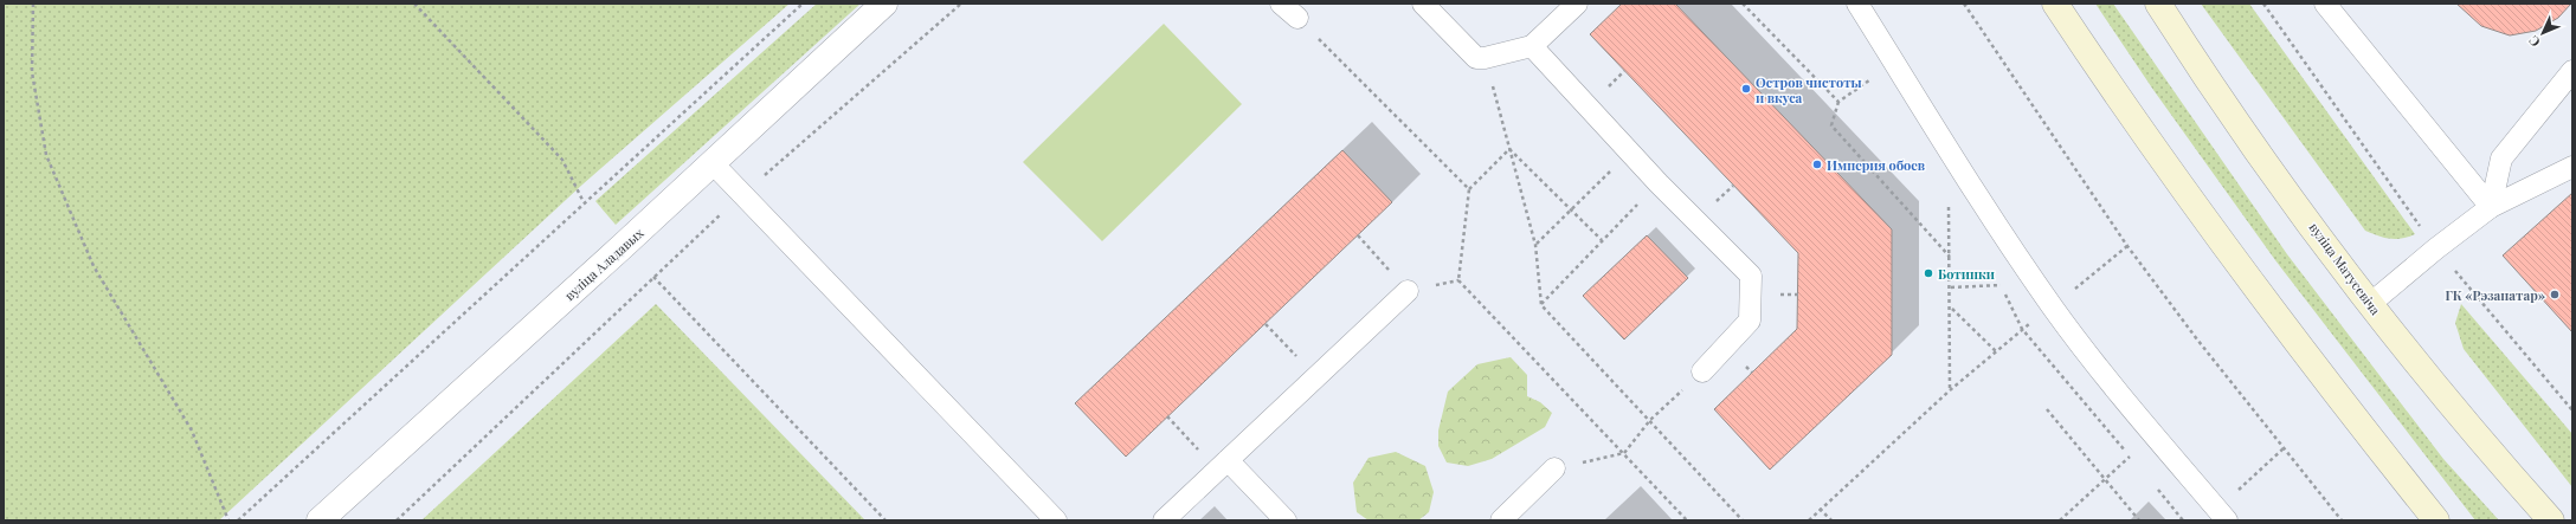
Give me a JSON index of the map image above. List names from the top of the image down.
{
  "streets": {
    "main road": ["вуліца Матусевіча"],
    "street": ["вуліца Аладавых"]
  },
  "places": [
    "Остров чистоты и вкуса",
    "Империя обоев",
    "Ботинки",
    "ГК «Рэзанатар»"
  ],
  "north": "bottom left"
}
